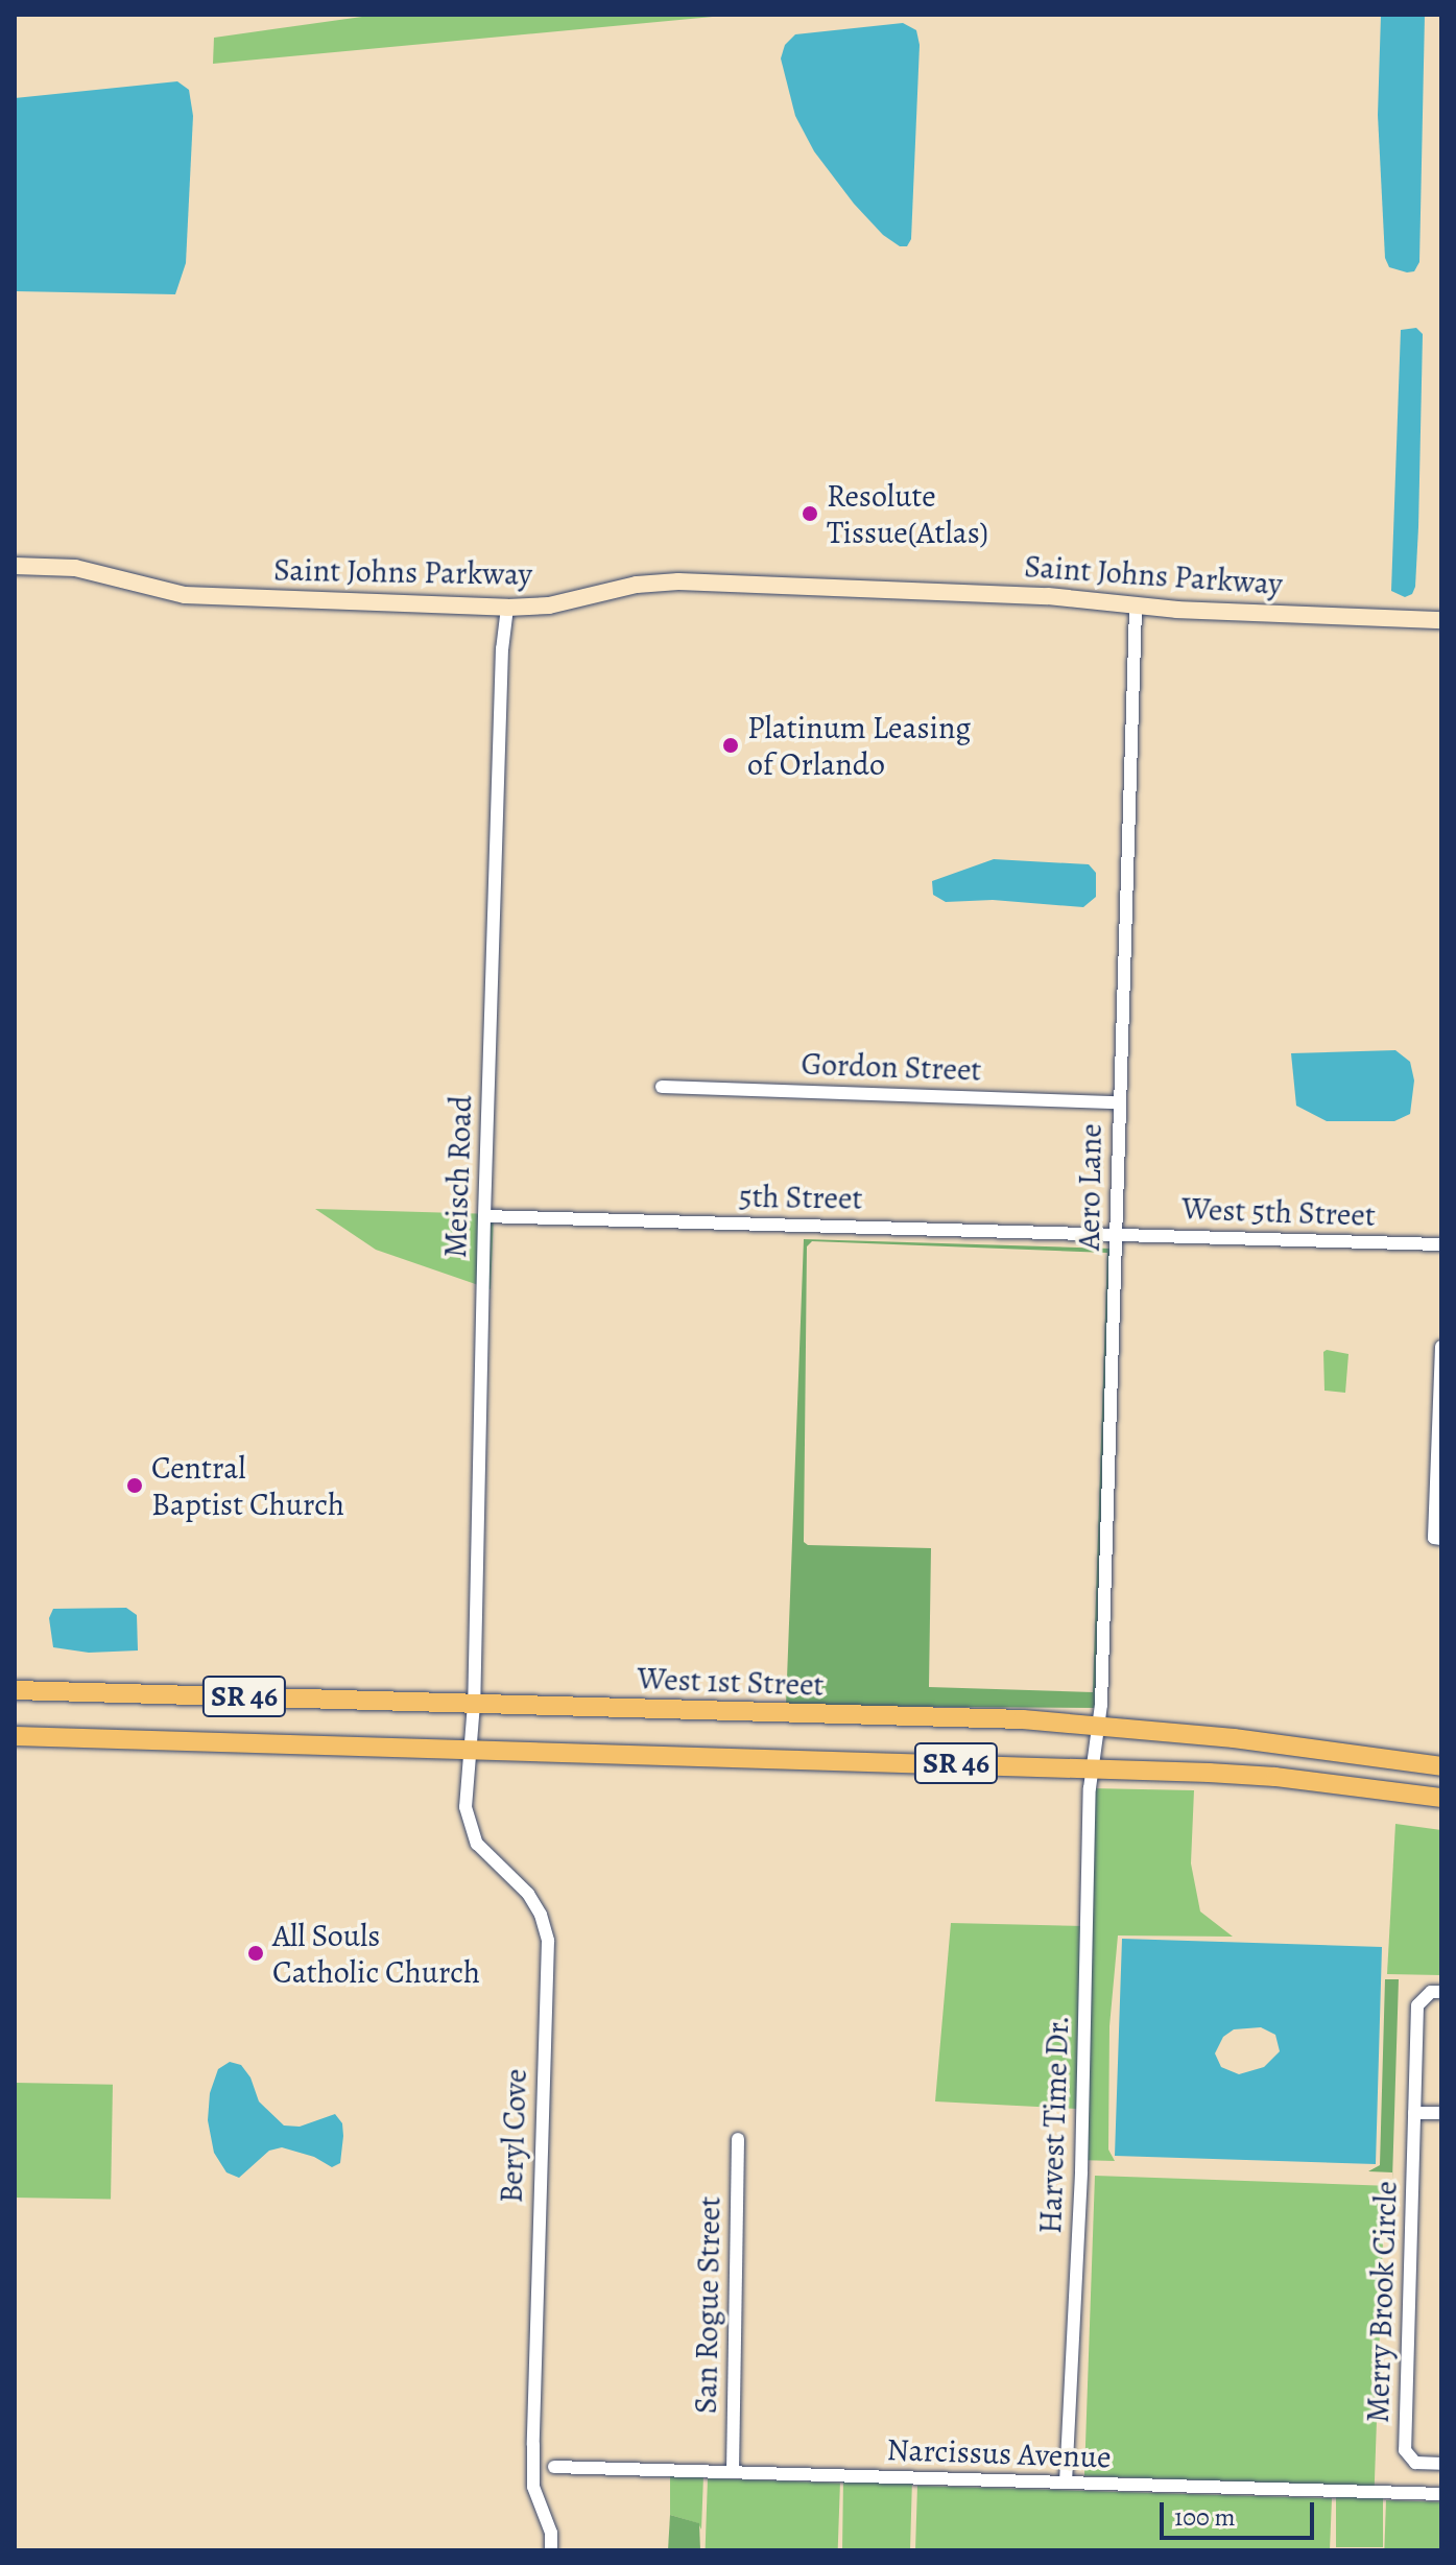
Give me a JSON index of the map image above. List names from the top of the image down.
{
  "streets": {
    "main road": ["West 1st Street", "SR 46"],
    "street": [
      "Saint Johns Parkway",
      "Gordon Street",
      "Meisch Road",
      "Aero Lane",
      "5th Street",
      "West 5th Street",
      "Harvest Time Dr.",
      "Beryl Cove",
      "Merry Brook Circle",
      "San Rogue Street",
      "Narcissus Avenue"
    ]
  },
  "crossings": [
    ["Saint Johns Parkway", "Meisch Road"],
    ["Saint Johns Parkway", "Aero Lane"],
    ["Gordon Street", "Aero Lane"],
    ["Meisch Road", "5th Street"],
    ["Meisch Road", "West 1st Street"],
    ["Meisch Road", "SR 46"],
    ["Meisch Road", "Beryl Cove"],
    ["Aero Lane", "5th Street"],
    ["Aero Lane", "West 5th Street"],
    ["Aero Lane", "West 1st Street"],
    ["Aero Lane", "SR 46"],
    ["Aero Lane", "Harvest Time Dr."],
    ["5th Street", "West 5th Street"],
    ["SR 46", "Harvest Time Dr."],
    ["SR 46", "Beryl Cove"],
    ["Harvest Time Dr.", "Narcissus Avenue"],
    ["San Rogue Street", "Narcissus Avenue"]
  ],
  "places": [
    "Resolute Tissue(Atlas)",
    "Platinum Leasing of Orlando",
    "Central Baptist Church",
    "All Souls Catholic Church"
  ],
  "scale_bar": "100 m"
}
